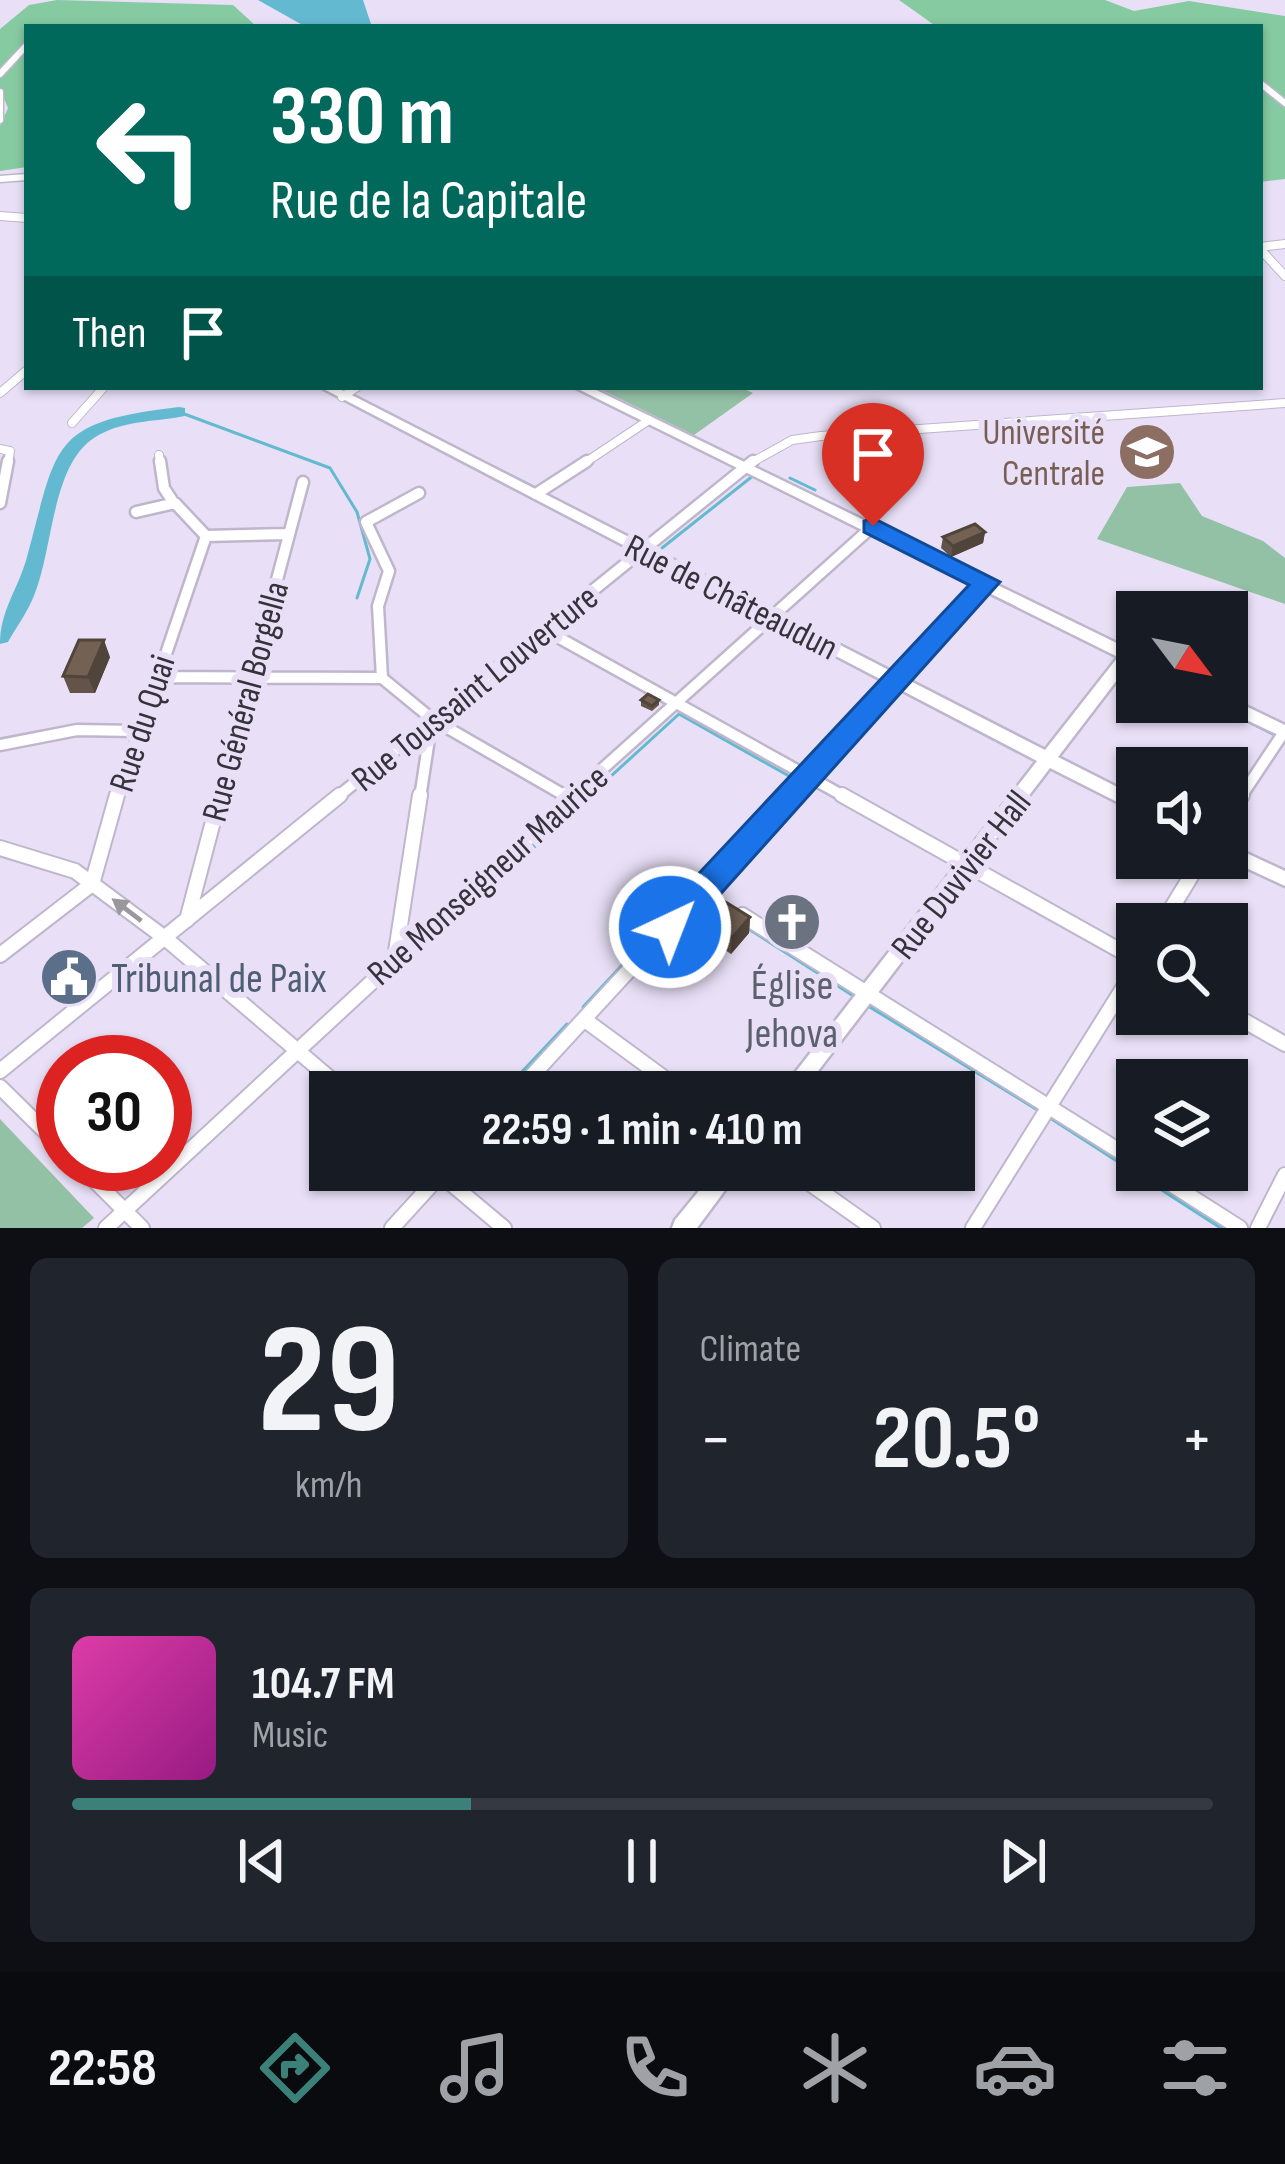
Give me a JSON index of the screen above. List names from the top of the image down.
{
  "streets": {
    "street": [
      "Rue de Châteaudun",
      "Rue Toussaint Louverture",
      "Rue Général Borgella",
      "Rue du Quai",
      "Rue Monseigneur Maurice",
      "Rue Duvivier Hall"
    ]
  },
  "crossings": [
    ["Rue de Châteaudun", "Rue Toussaint Louverture"],
    ["Rue de Châteaudun", "Rue Monseigneur Maurice"],
    ["Rue de Châteaudun", "Rue Duvivier Hall"],
    ["Rue Toussaint Louverture", "Rue Général Borgella"]
  ],
  "places": {
    "school or university": ["Université Centrale"],
    "church": ["Église Jehova"],
    "public building": ["Tribunal de Paix"]
  },
  "north": "bottom right",
  "page": {
    "turn": ["330 m", "Rue de la Capitale"],
    "then": "Then",
    "limit": "30",
    "trip": "22:59 · 1 min · 410 m",
    "tile": [
      ["29", "km/h"],
      "Climate"
    ],
    "heat": ["−", "20.5°", "+"],
    "song": ["104.7 FM", "Music"],
    "tabs": "22:58"
  }
}
